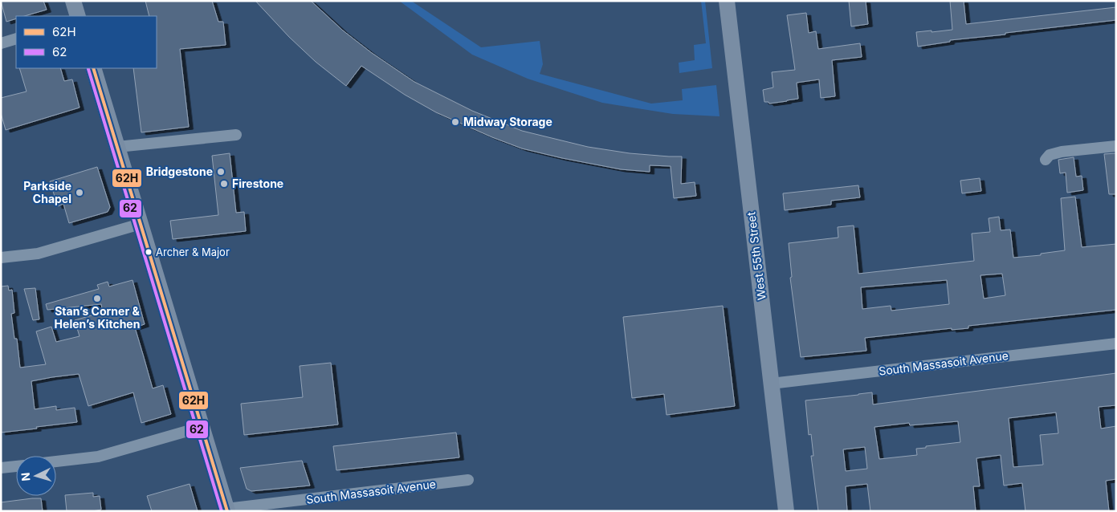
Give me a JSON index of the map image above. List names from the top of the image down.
{
  "streets": {
    "main road": ["West 55th Street"],
    "street": ["South Massasoit Avenue"]
  },
  "crossings": [
    ["West 55th Street", "South Massasoit Avenue"]
  ],
  "places": [
    "Midway Storage",
    "Bridgestone",
    "Firestone",
    "Parkside Chapel",
    "Archer & Major",
    "Stan’s Corner & Helen’s Kitchen"
  ],
  "lines": ["transit line 62H", "transit line 62"],
  "legend": ["62H", "62"],
  "north": "left"
}
